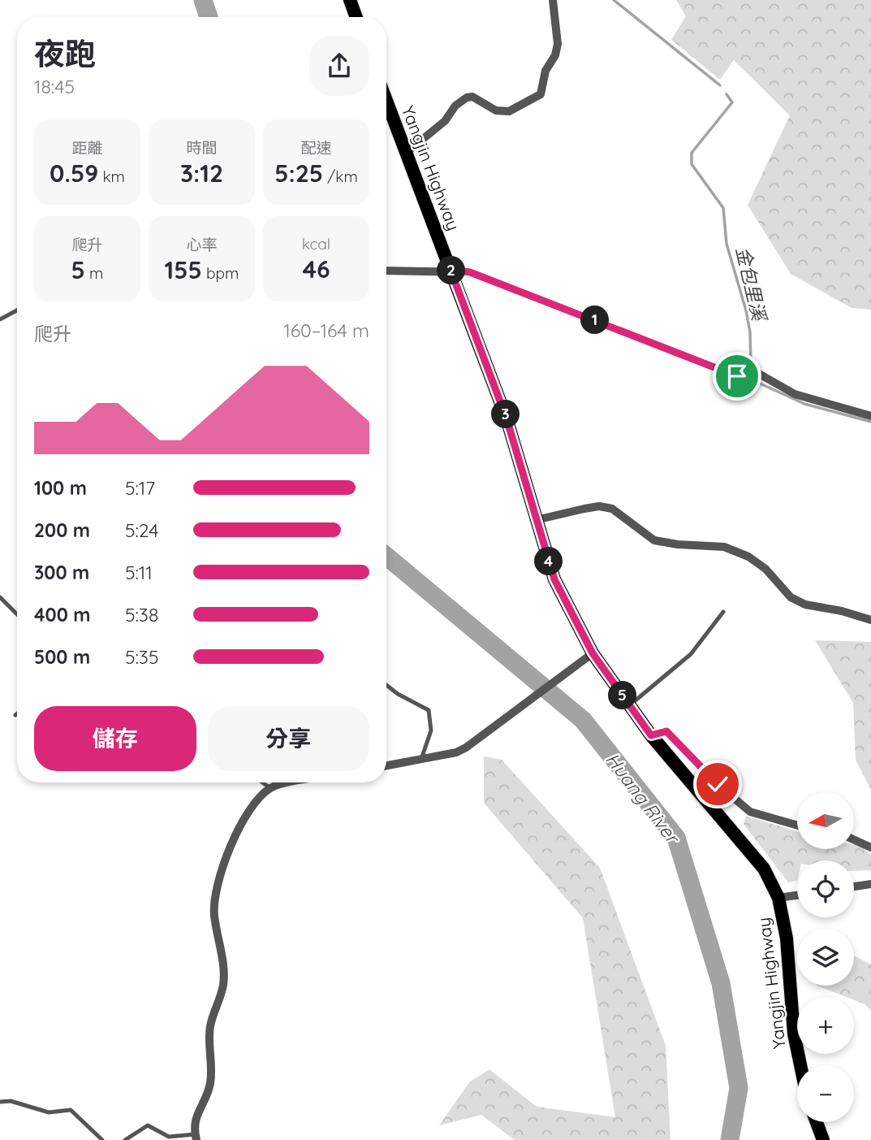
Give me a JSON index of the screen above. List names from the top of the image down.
{
  "streets": {
    "main road": ["Yangjin Highway"]
  },
  "water": ["金包里溪", "Huang River"],
  "north": "left",
  "page": {
    "heading": ["夜跑", "18:45"],
    "stats": [
      ["距離", "0.59 km"],
      ["時間", "3:12"],
      ["配速", "5:25 /km"],
      ["爬升", "5 m"],
      ["心率", "155 bpm"],
      ["kcal", "46"]
    ],
    "pins": [
      "2",
      "1",
      "3",
      "4",
      "5"
    ],
    "chart": ["爬升", "160–164 m"],
    "list": [
      {
        "name": "100 m",
        "note": "5:17"
      },
      {
        "name": "200 m",
        "note": "5:24"
      },
      {
        "name": "300 m",
        "note": "5:11"
      },
      {
        "name": "400 m",
        "note": "5:38"
      },
      {
        "name": "500 m",
        "note": "5:35"
      }
    ],
    "buttons": ["儲存", "分享"],
    "map_buttons": ["+", "−"]
  }
}
